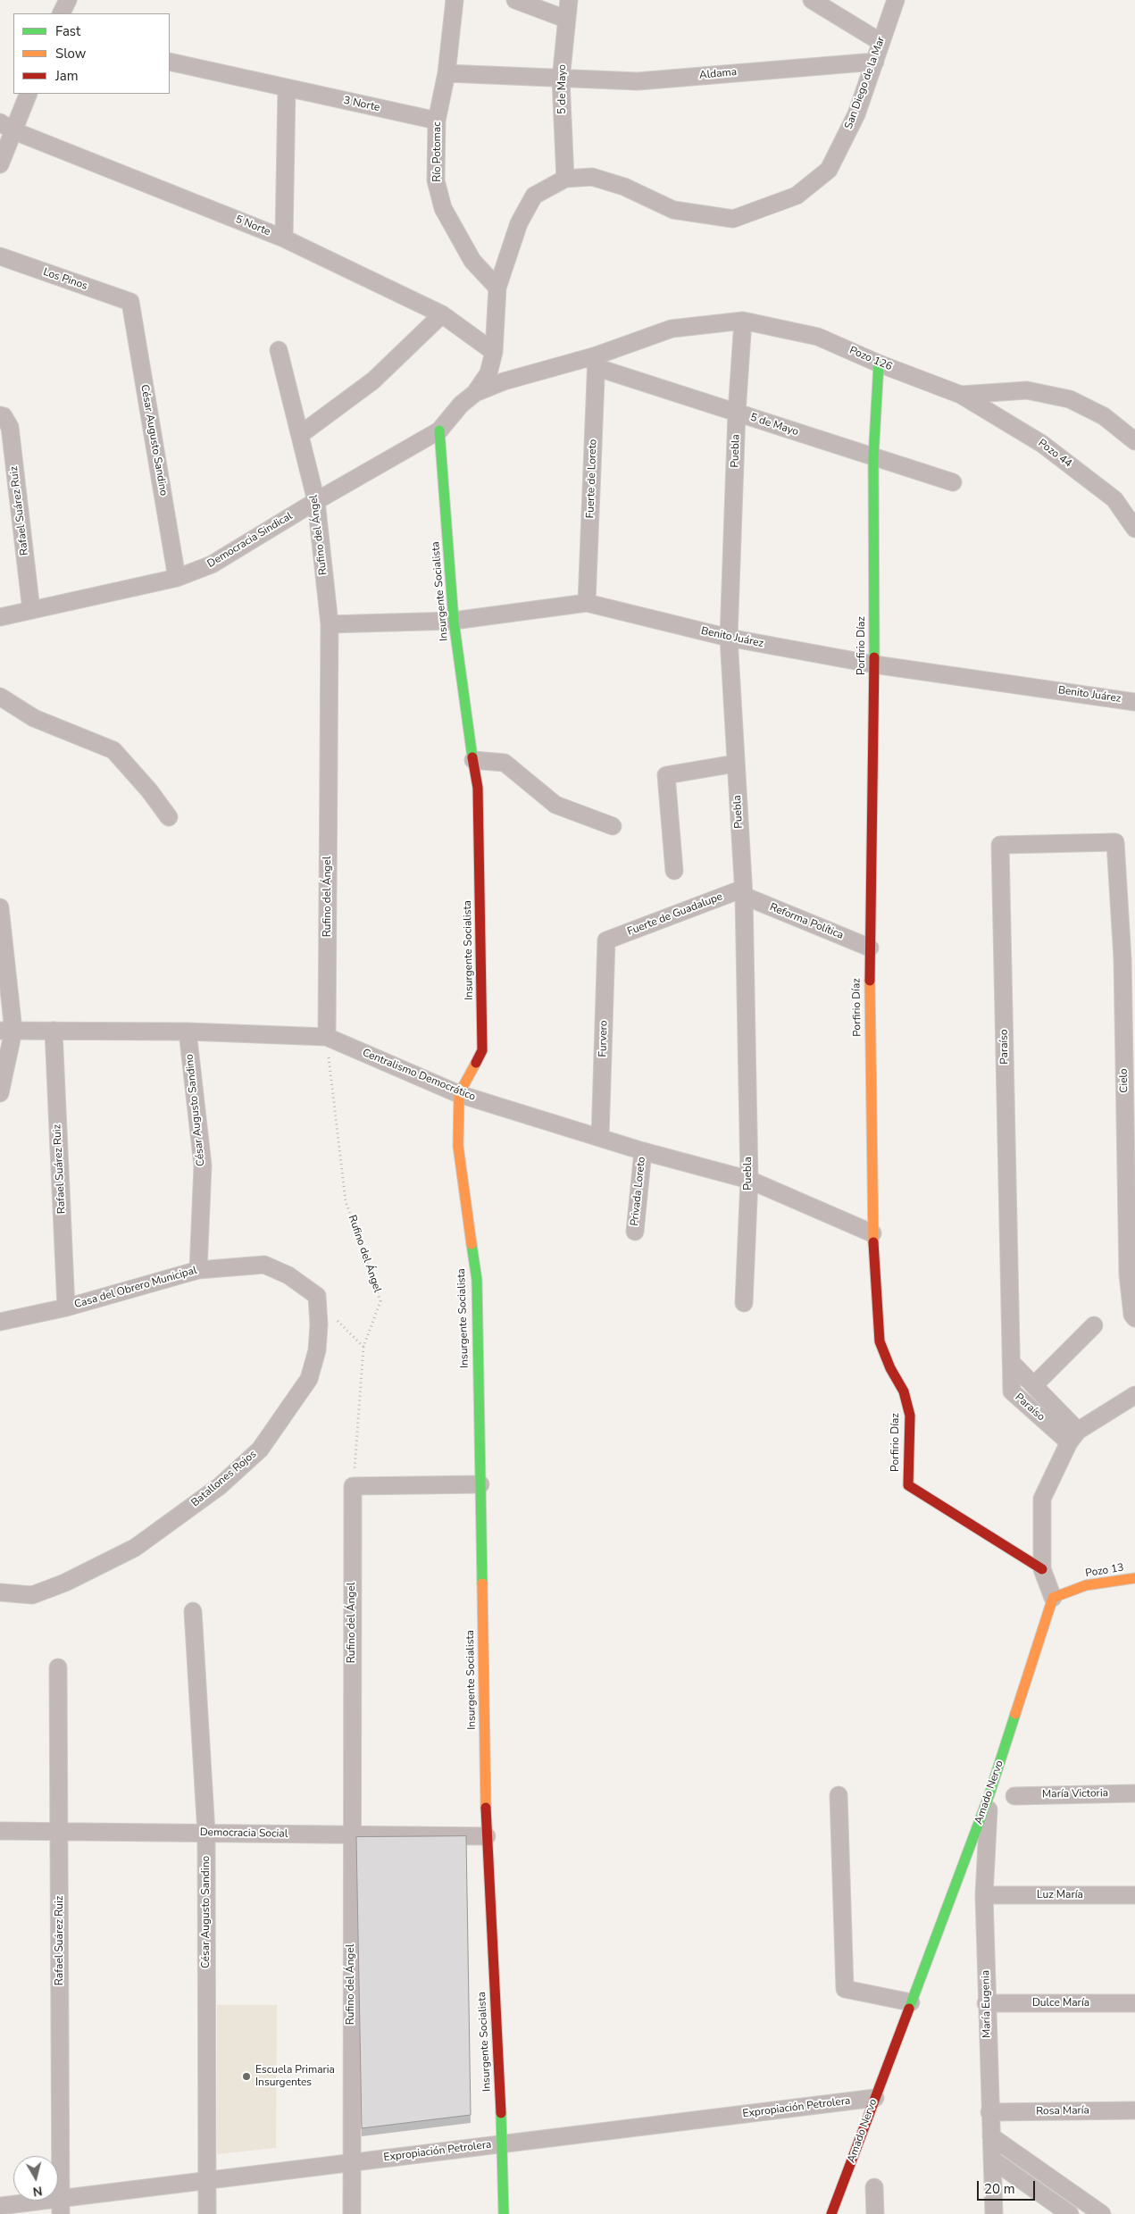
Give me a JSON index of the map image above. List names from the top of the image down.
{
  "streets": {
    "street": [
      "Aldama",
      "San Diego de la Mar",
      "5 de Mayo",
      "3 Norte",
      "Río Potomac",
      "5 Norte",
      "Los Pinos",
      "Pozo 126",
      "César Augusto Sandino",
      "Puebla",
      "Pozo 44",
      "Fuerte de Loreto",
      "Rafael Suárez Ruiz",
      "Rufino del Ángel",
      "Democracia Sindical",
      "Insurgente Socialista",
      "Benito Juárez",
      "Porfirio Díaz",
      "Fuerte de Guadalupe",
      "Reforma Política",
      "Furvero",
      "Paraíso",
      "Centralismo Democrático",
      "Cielo",
      "Privada Loreto",
      "Casa del Obrero Municipal",
      "Batallones Rojos",
      "Pozo 13",
      "Amado Nervo",
      "María Victoria",
      "Democracia Social",
      "Luz María",
      "Dulce María",
      "María Eugenia",
      "Expropiación Petrolera",
      "Rosa María"
    ]
  },
  "crossings": [
    ["Aldama", "San Diego de la Mar"],
    ["Aldama", "5 de Mayo"],
    ["Aldama", "Río Potomac"],
    ["San Diego de la Mar", "5 de Mayo"],
    ["San Diego de la Mar", "Río Potomac"],
    ["San Diego de la Mar", "5 Norte"],
    ["San Diego de la Mar", "Democracia Sindical"],
    ["5 de Mayo", "Pozo 126"],
    ["5 de Mayo", "Puebla"],
    ["5 de Mayo", "Fuerte de Loreto"],
    ["5 de Mayo", "Democracia Sindical"],
    ["5 de Mayo", "Porfirio Díaz"],
    ["3 Norte", "Río Potomac"],
    ["Los Pinos", "César Augusto Sandino"],
    ["Pozo 126", "Puebla"],
    ["Pozo 126", "Pozo 44"],
    ["Pozo 126", "Fuerte de Loreto"],
    ["Pozo 126", "Democracia Sindical"],
    ["Pozo 126", "Porfirio Díaz"],
    ["César Augusto Sandino", "Democracia Sindical"],
    ["César Augusto Sandino", "Centralismo Democrático"],
    ["César Augusto Sandino", "Casa del Obrero Municipal"],
    ["César Augusto Sandino", "Democracia Social"],
    ["César Augusto Sandino", "Expropiación Petrolera"],
    ["Puebla", "Benito Juárez"],
    ["Puebla", "Fuerte de Guadalupe"],
    ["Puebla", "Reforma Política"],
    ["Puebla", "Centralismo Democrático"],
    ["Fuerte de Loreto", "Democracia Sindical"],
    ["Fuerte de Loreto", "Benito Juárez"],
    ["Rafael Suárez Ruiz", "Democracia Sindical"],
    ["Rafael Suárez Ruiz", "Centralismo Democrático"],
    ["Rafael Suárez Ruiz", "Casa del Obrero Municipal"],
    ["Rafael Suárez Ruiz", "Democracia Social"],
    ["Rafael Suárez Ruiz", "Expropiación Petrolera"],
    ["Rufino del Ángel", "Democracia Sindical"],
    ["Rufino del Ángel", "Benito Juárez"],
    ["Rufino del Ángel", "Centralismo Democrático"],
    ["Rufino del Ángel", "Democracia Social"],
    ["Rufino del Ángel", "Expropiación Petrolera"],
    ["Democracia Sindical", "Insurgente Socialista"],
    ["Insurgente Socialista", "Benito Juárez"],
    ["Insurgente Socialista", "Centralismo Democrático"],
    ["Insurgente Socialista", "Democracia Social"],
    ["Insurgente Socialista", "Expropiación Petrolera"],
    ["Benito Juárez", "Porfirio Díaz"],
    ["Porfirio Díaz", "Reforma Política"],
    ["Porfirio Díaz", "Centralismo Democrático"],
    ["Fuerte de Guadalupe", "Reforma Política"],
    ["Fuerte de Guadalupe", "Furvero"],
    ["Furvero", "Centralismo Democrático"],
    ["Paraíso", "Cielo"],
    ["Centralismo Democrático", "Privada Loreto"],
    ["Casa del Obrero Municipal", "Batallones Rojos"],
    ["Pozo 13", "Amado Nervo"],
    ["Amado Nervo", "María Eugenia"],
    ["Amado Nervo", "Expropiación Petrolera"],
    ["Luz María", "María Eugenia"],
    ["Dulce María", "María Eugenia"],
    ["María Eugenia", "Rosa María"]
  ],
  "places": ["Escuela Primaria Insurgentes"],
  "legend": ["Fast", "Slow", "Jam"],
  "scale_bar": "20 m",
  "north": "bottom"
}
